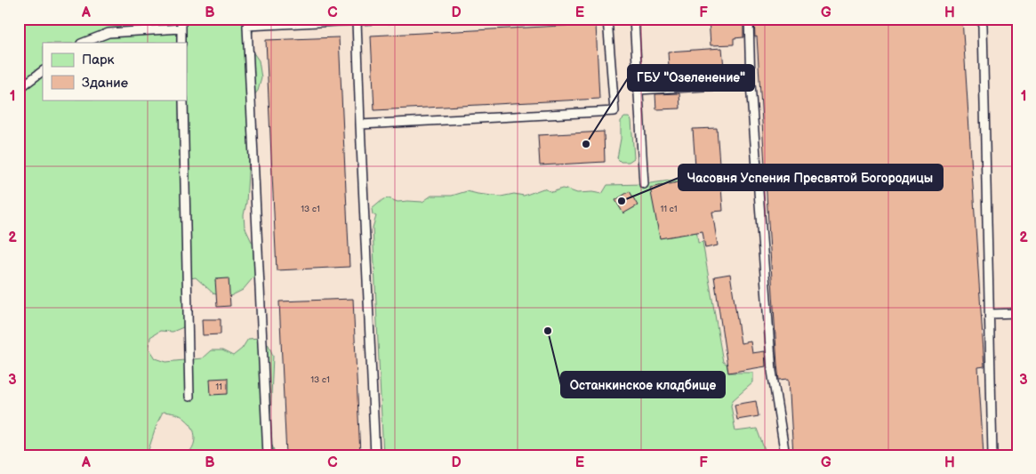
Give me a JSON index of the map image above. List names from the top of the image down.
{
  "places": ["ГБУ \"Озеленение\"", "Часовня Успения Пресвятой Богородицы", "Останкинское кладбище"],
  "house_numbers": [
    "13 с1",
    "11 с1",
    "13 с1",
    "11"
  ],
  "legend": ["Парк", "Здание"],
  "grid": {
    "columns": [
      "A",
      "B",
      "C",
      "D",
      "E",
      "F",
      "G",
      "H"
    ],
    "rows": ["1", "2", "3"]
  }
}
